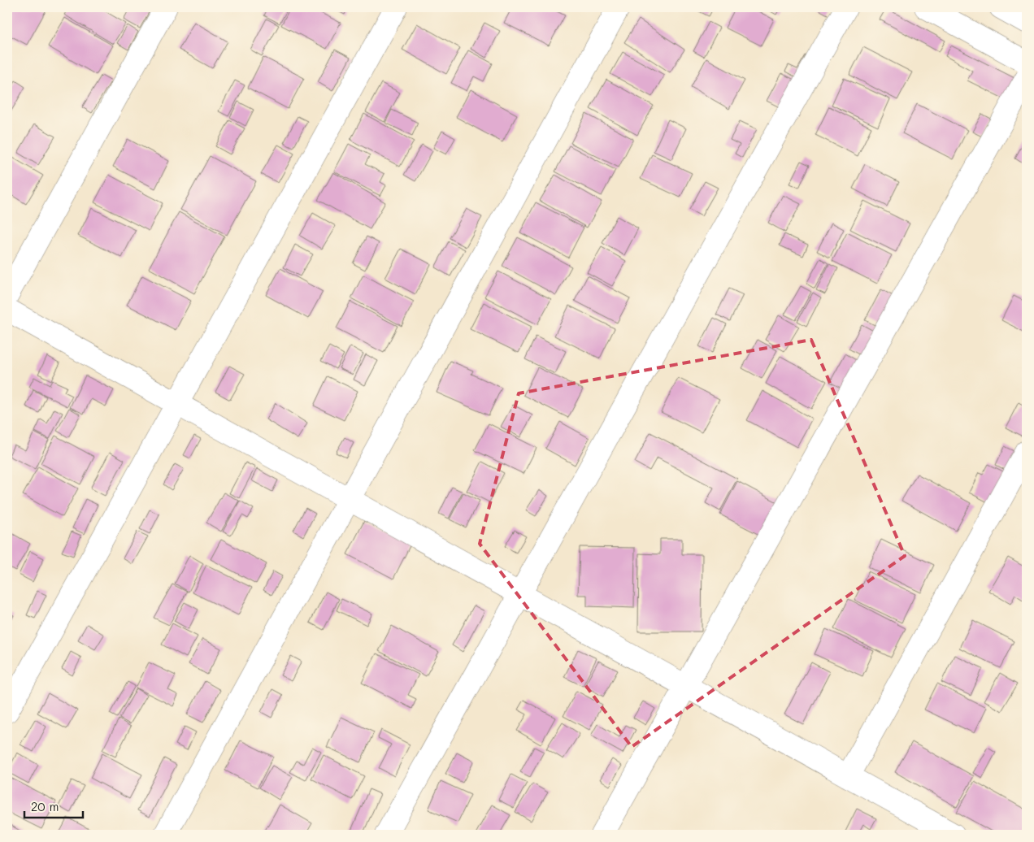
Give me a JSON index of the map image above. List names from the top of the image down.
{
  "scale_bar": "20 m"
}
